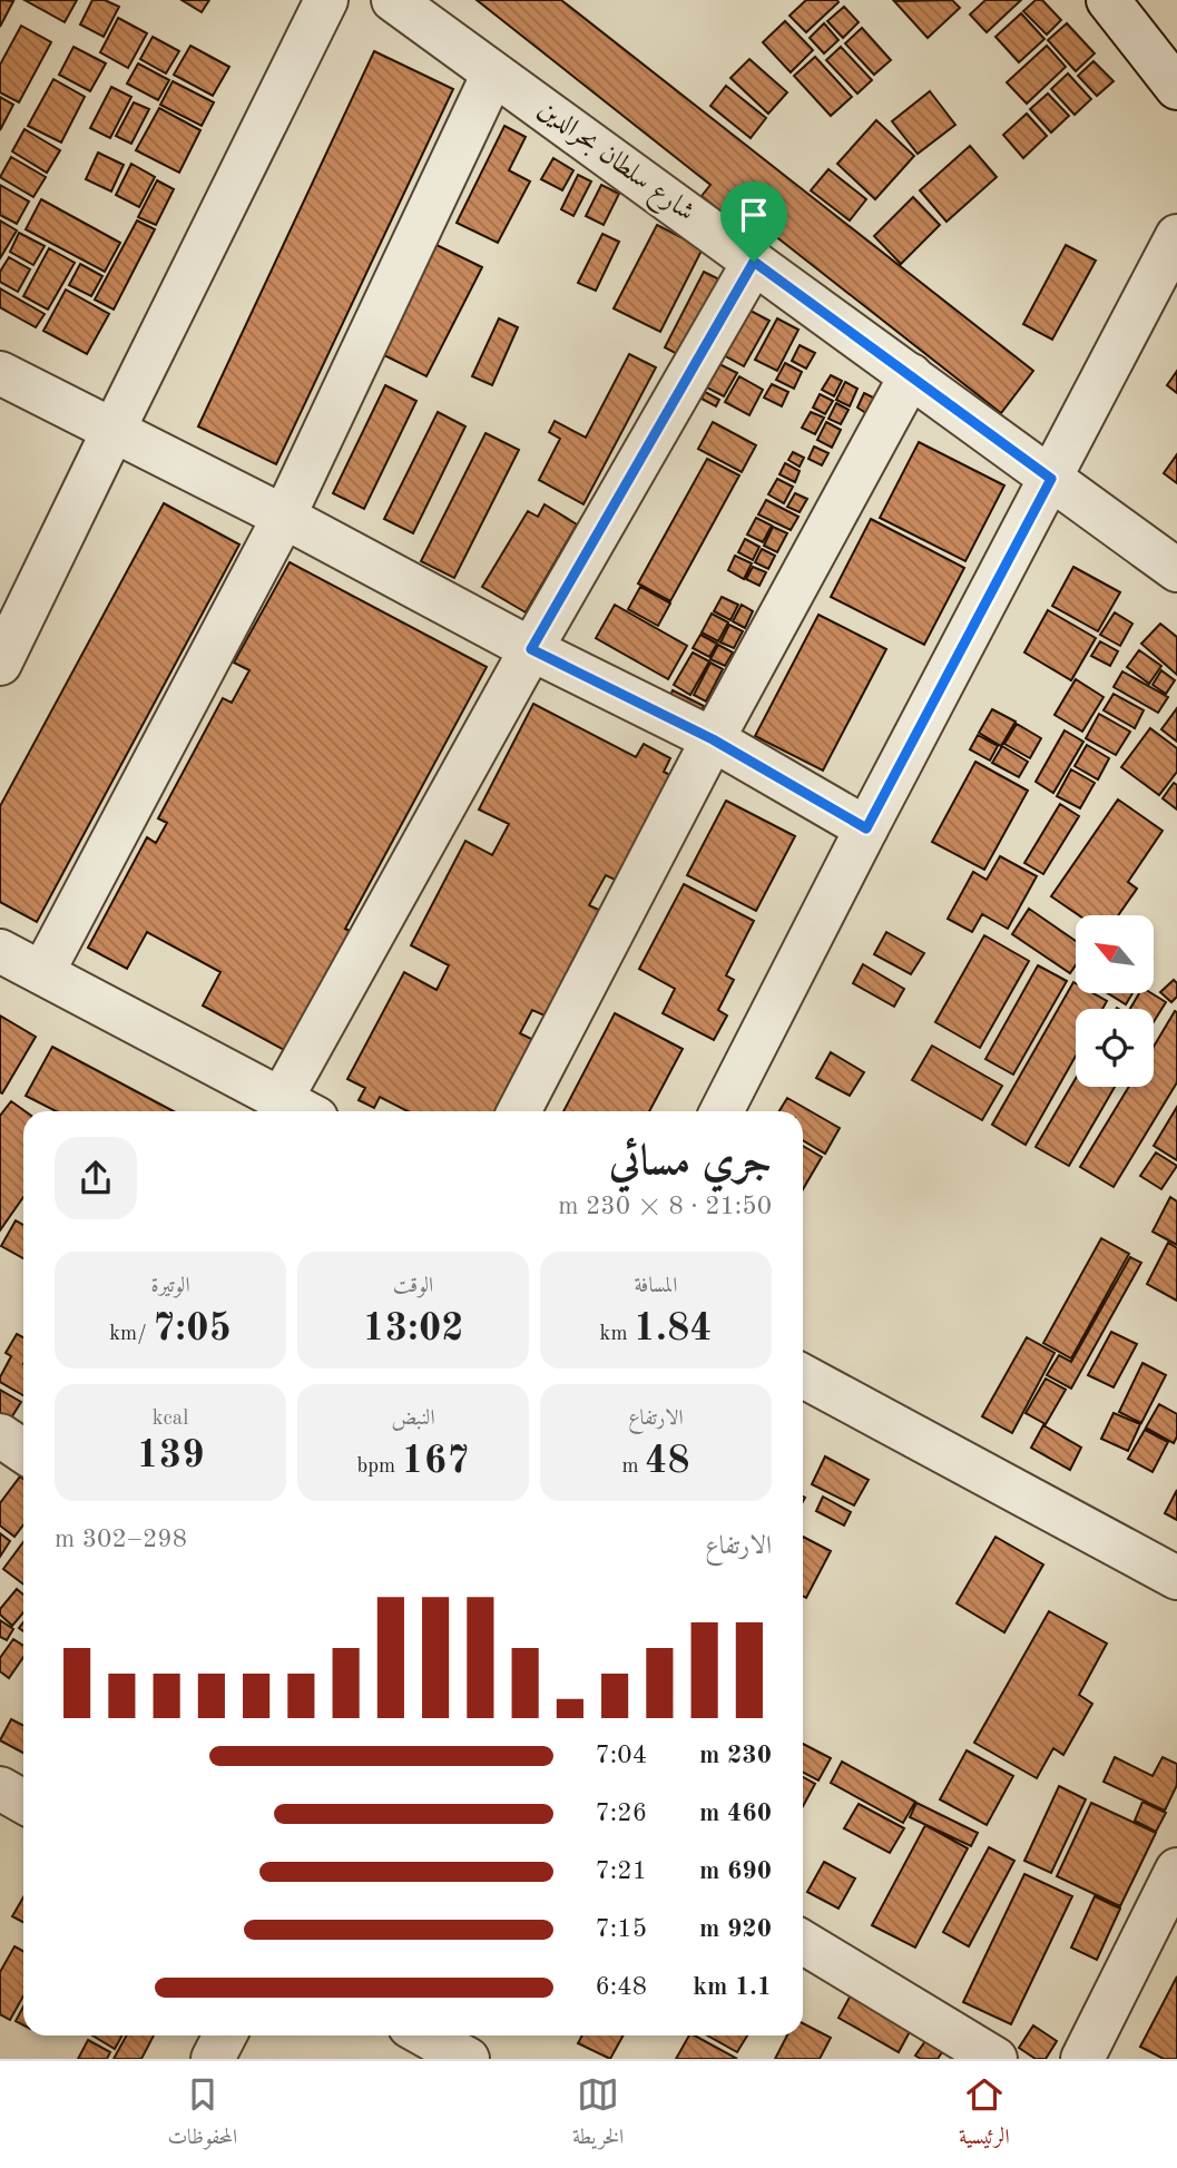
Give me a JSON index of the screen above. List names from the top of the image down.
{
  "streets": {
    "street": ["شارع سلطان بحرالدين"]
  },
  "north": "top left",
  "page": {
    "heading": ["جري مسائي", "21:50 · 8 × 230 m"],
    "stats": [
      ["المسافة", "1.84 km"],
      ["الوقت", "13:02"],
      ["الوتيرة", "7:05 /km"],
      ["الارتفاع", "48 m"],
      ["النبض", "167 bpm"],
      ["kcal", "139"]
    ],
    "chart": ["الارتفاع", "298–302 m"],
    "list": [
      {
        "name": "230 m",
        "note": "7:04"
      },
      {
        "name": "460 m",
        "note": "7:26"
      },
      {
        "name": "690 m",
        "note": "7:21"
      },
      {
        "name": "920 m",
        "note": "7:15"
      },
      {
        "name": "1.1 km",
        "note": "6:48"
      }
    ],
    "tabs": ["الرئيسية", "الخريطة", "المحفوظات"]
  }
}
